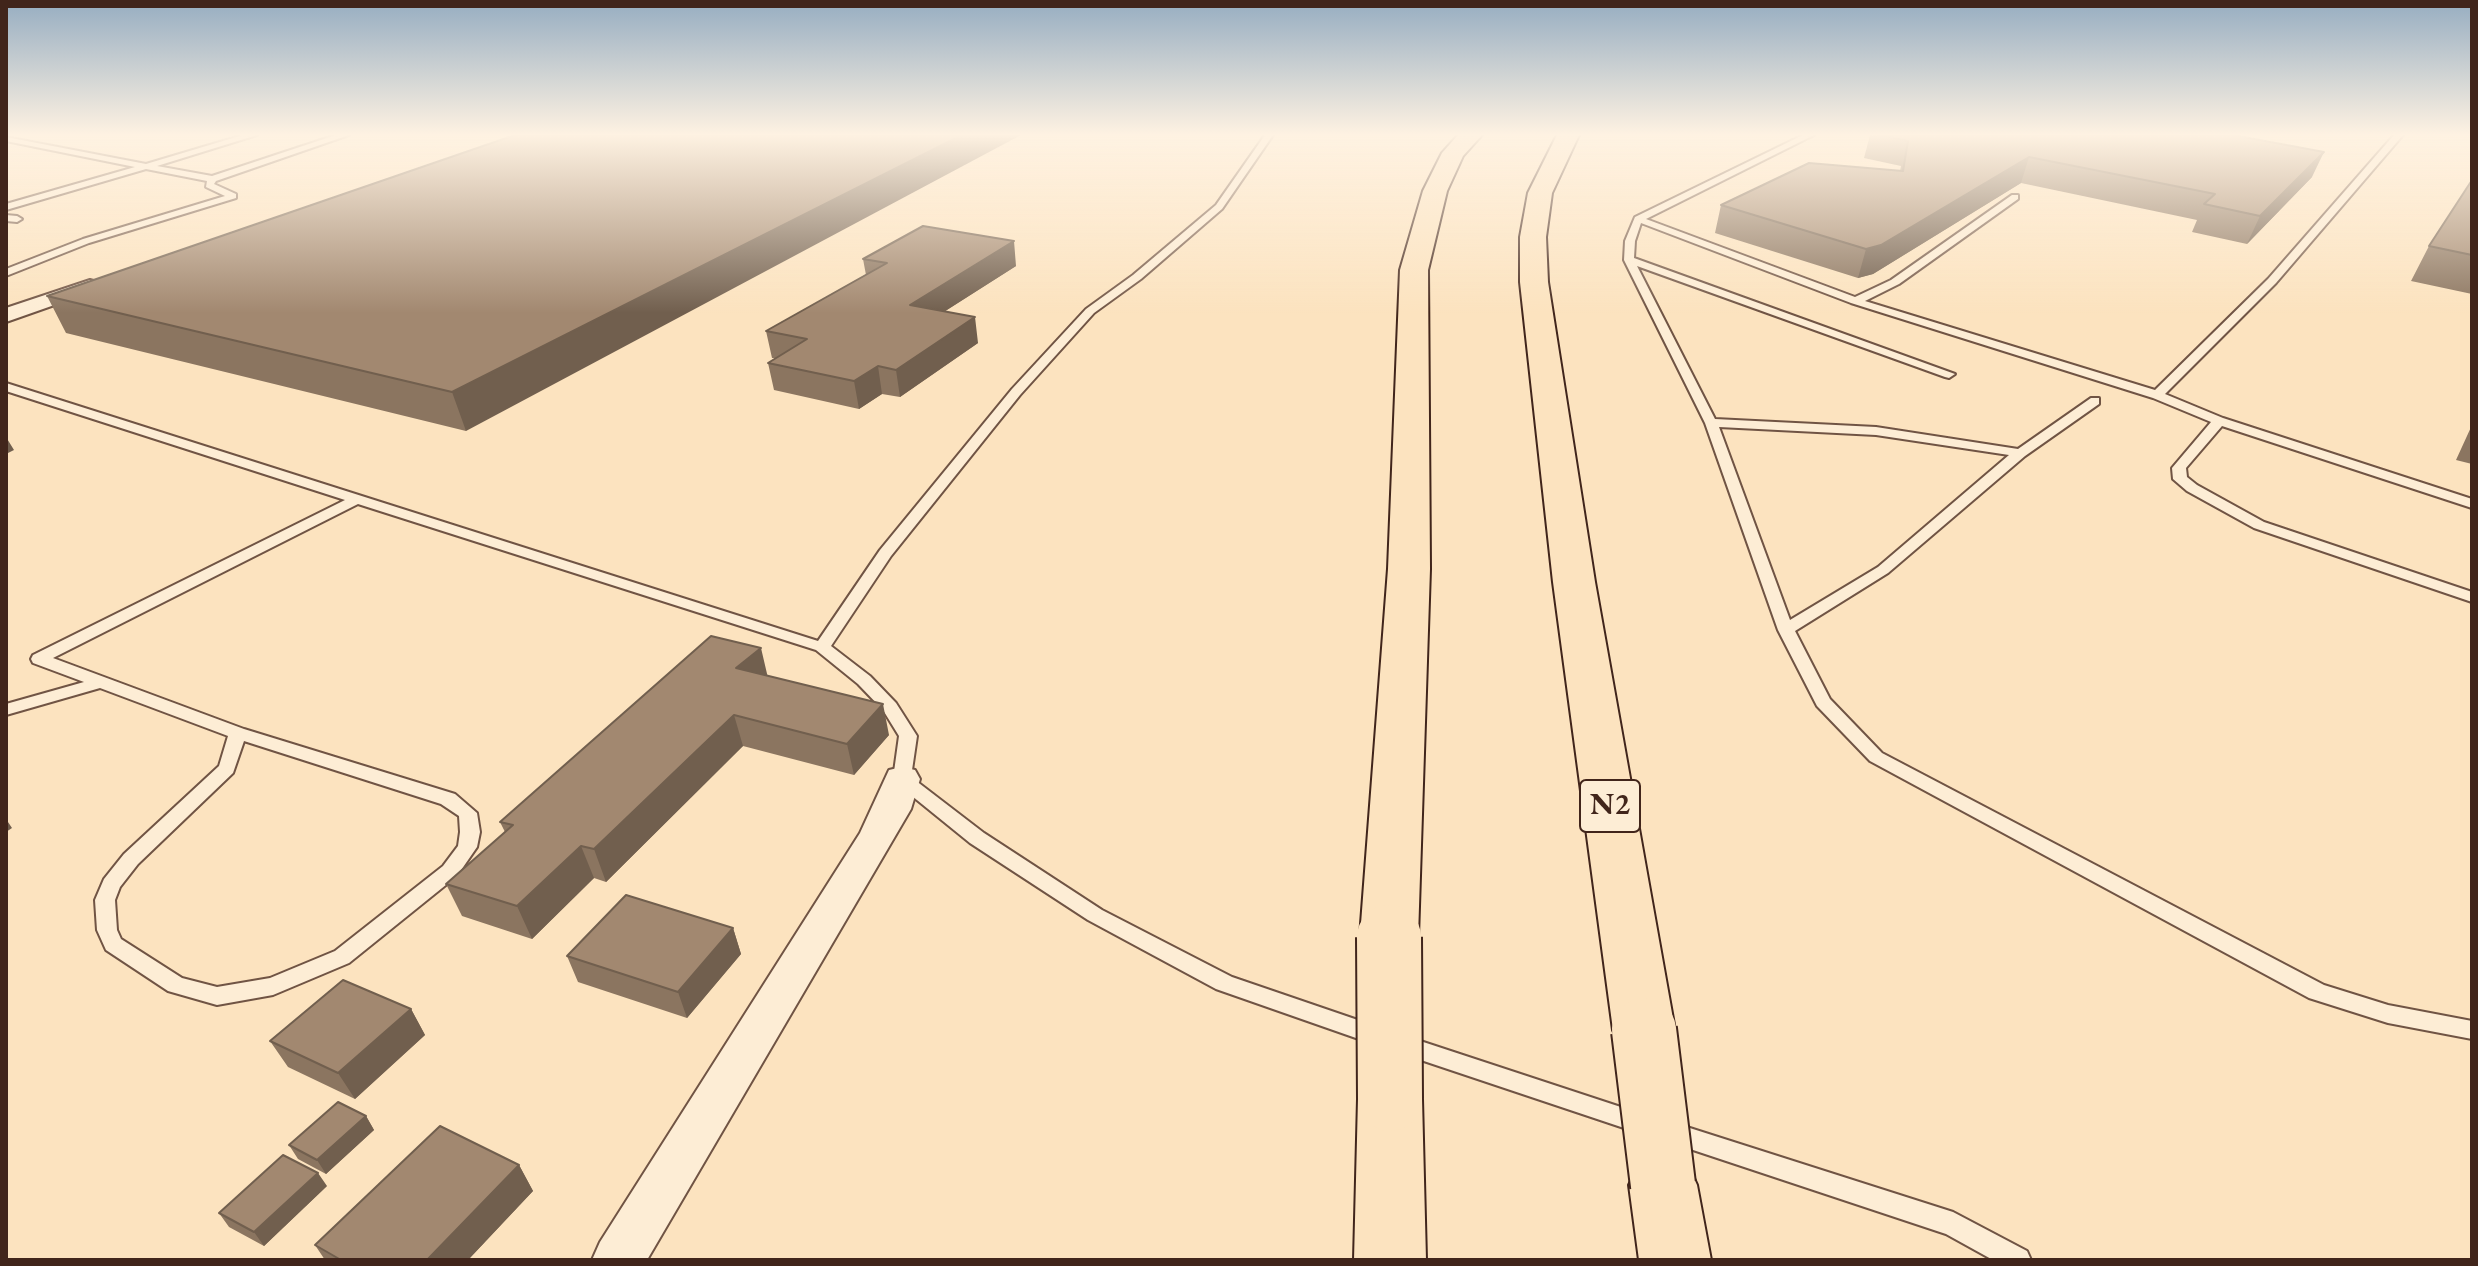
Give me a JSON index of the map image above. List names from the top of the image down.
{
  "streets": {
    "highway": ["N2"]
  }
}
